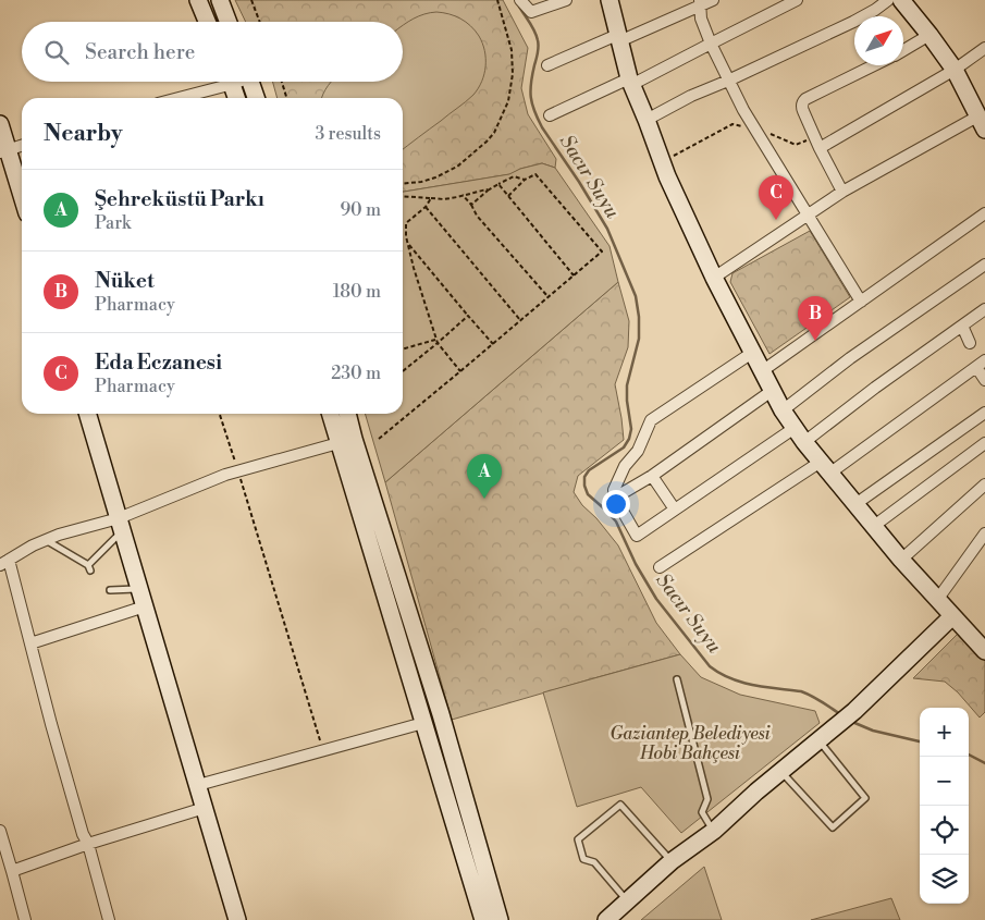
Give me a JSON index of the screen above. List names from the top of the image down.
{
  "water": ["Sacır Suyu"],
  "parks": ["Gaziantep Belediyesi Hobi Bahçesi"],
  "north": "top right",
  "page": {
    "search": "Search here",
    "heading": ["Nearby", "3 results"],
    "list": [
      {
        "mark": "A",
        "name": "Şehreküstü Parkı",
        "note": "Park",
        "value": "90 m"
      },
      {
        "mark": "B",
        "name": "Nüket",
        "note": "Pharmacy",
        "value": "180 m"
      },
      {
        "mark": "C",
        "name": "Eda Eczanesi",
        "note": "Pharmacy",
        "value": "230 m"
      }
    ],
    "pins": ["C", "B", "A"],
    "map_buttons": ["+", "−"]
  }
}
